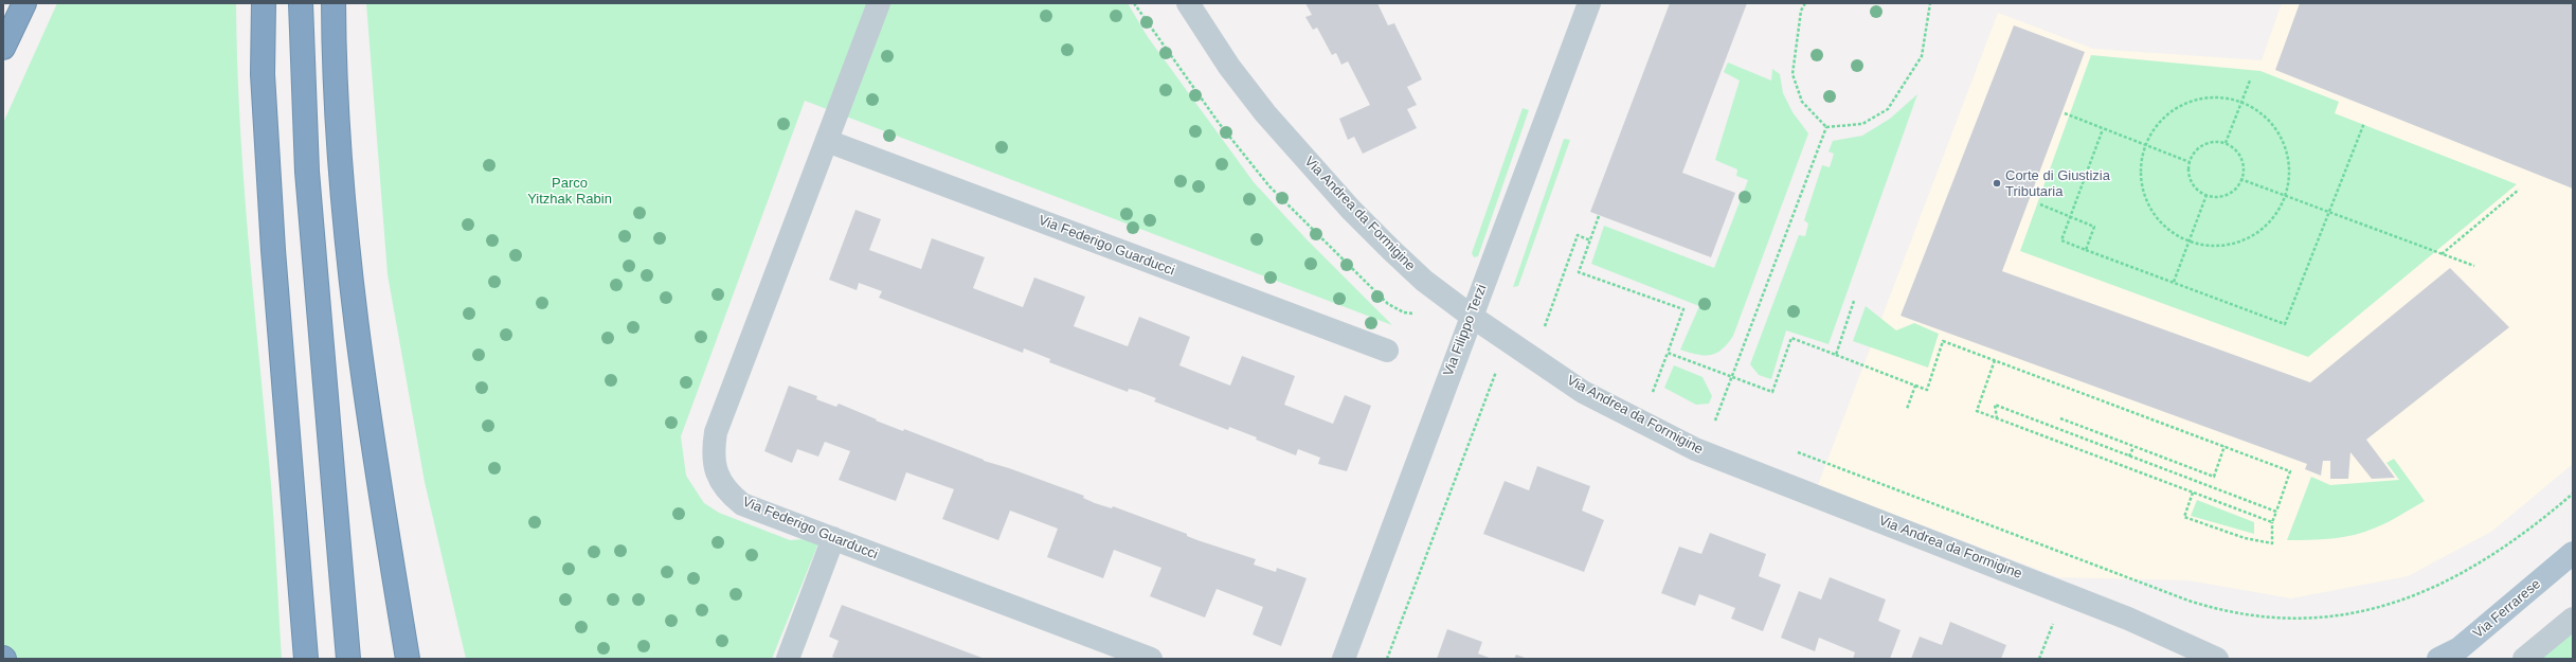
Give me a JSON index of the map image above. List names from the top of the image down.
{
  "streets": {
    "main road": ["Via Ferrarese"],
    "street": ["Via Andrea da Formigine", "Via Federigo Guarducci", "Via Filippo Terzi"]
  },
  "crossings": [
    ["Via Andrea da Formigine", "Via Filippo Terzi"]
  ],
  "parks": ["Parco Yitzhak Rabin"],
  "places": ["Corte di Giustizia Tributaria"]
}
